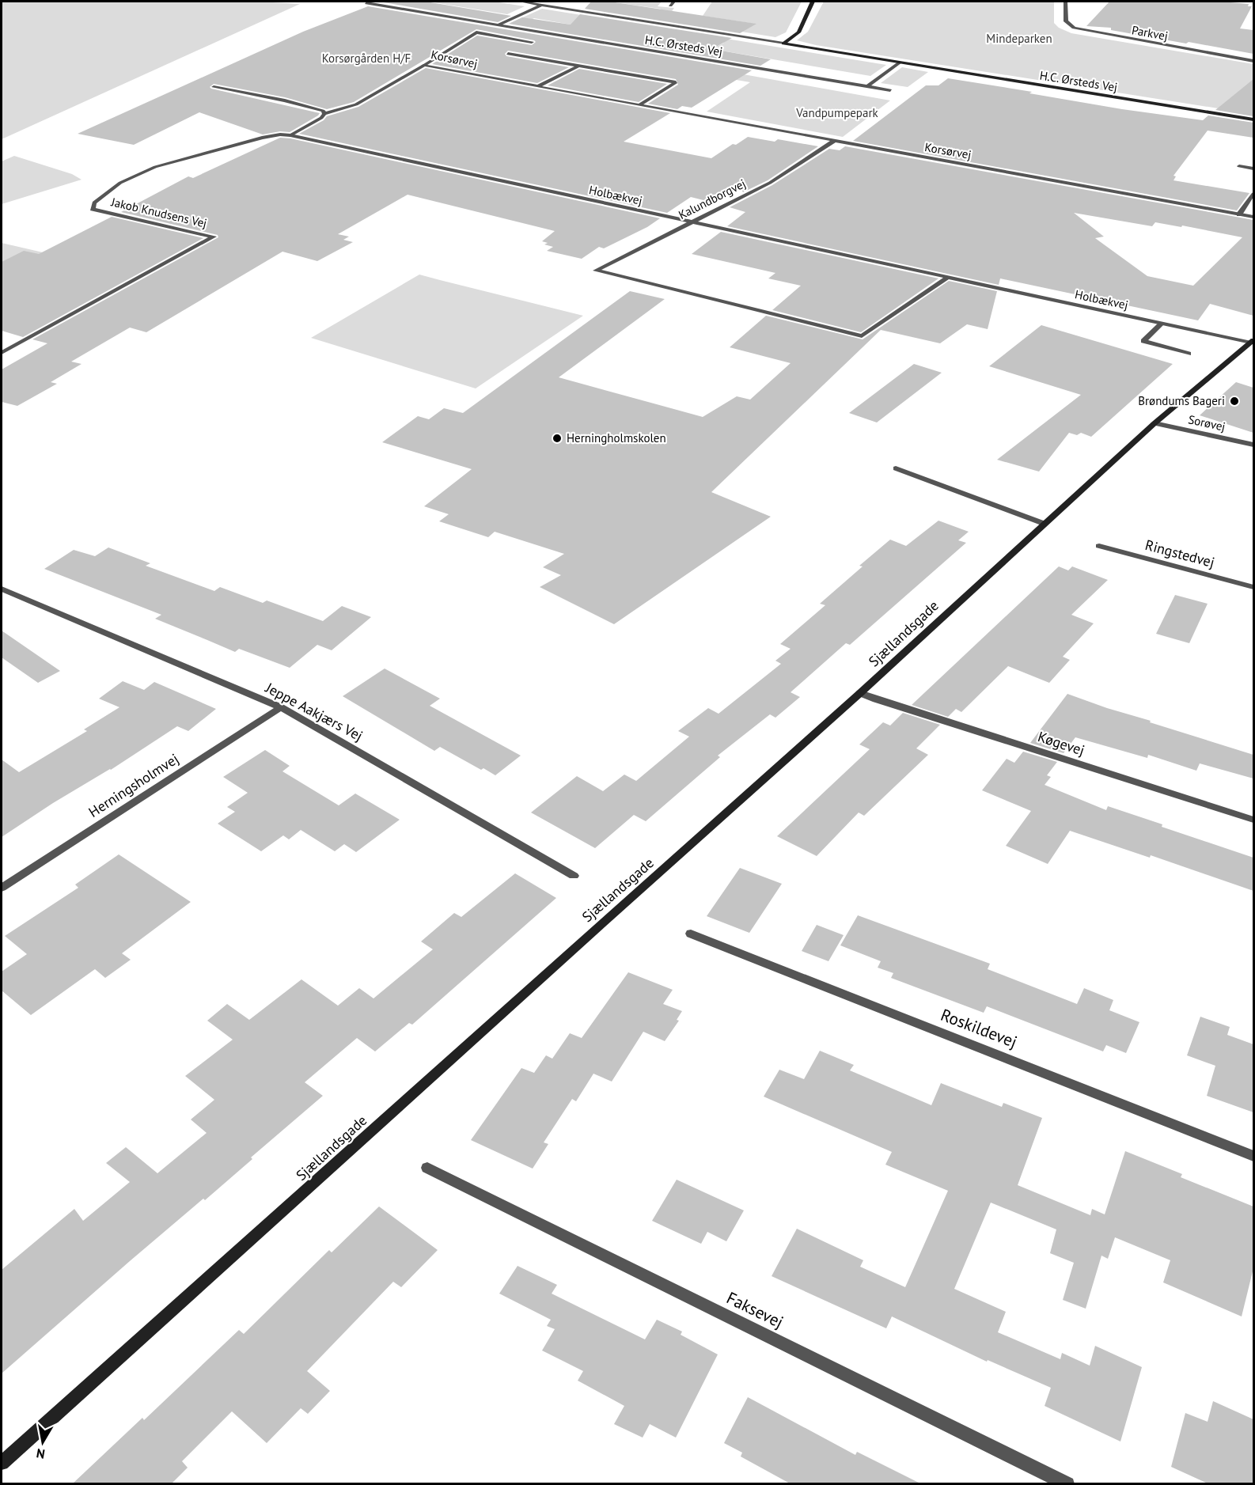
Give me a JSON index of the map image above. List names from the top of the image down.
{
  "streets": {
    "street": [
      "Parkvej",
      "H.C. Ørsteds Vej",
      "Korsørvej",
      "Holbækvej",
      "Kalundborgvej",
      "Jakob Knudsens Vej",
      "Sorøvej",
      "Ringstedvej",
      "Sjællandsgade",
      "Jeppe Aakjærs Vej",
      "Køgevej",
      "Herningsholmvej",
      "Roskildevej",
      "Faksevej"
    ]
  },
  "crossings": [
    ["Korsørvej", "Kalundborgvej"],
    ["Holbækvej", "Kalundborgvej"],
    ["Holbækvej", "Jakob Knudsens Vej"],
    ["Holbækvej", "Sjællandsgade"],
    ["Sorøvej", "Sjællandsgade"],
    ["Sjællandsgade", "Køgevej"],
    ["Jeppe Aakjærs Vej", "Herningsholmvej"]
  ],
  "parks": ["Mindeparken", "Korsørgården H/F", "Vandpumpepark"],
  "places": ["Brøndums Bageri", "Herningholmskolen"],
  "north": "bottom"
}
